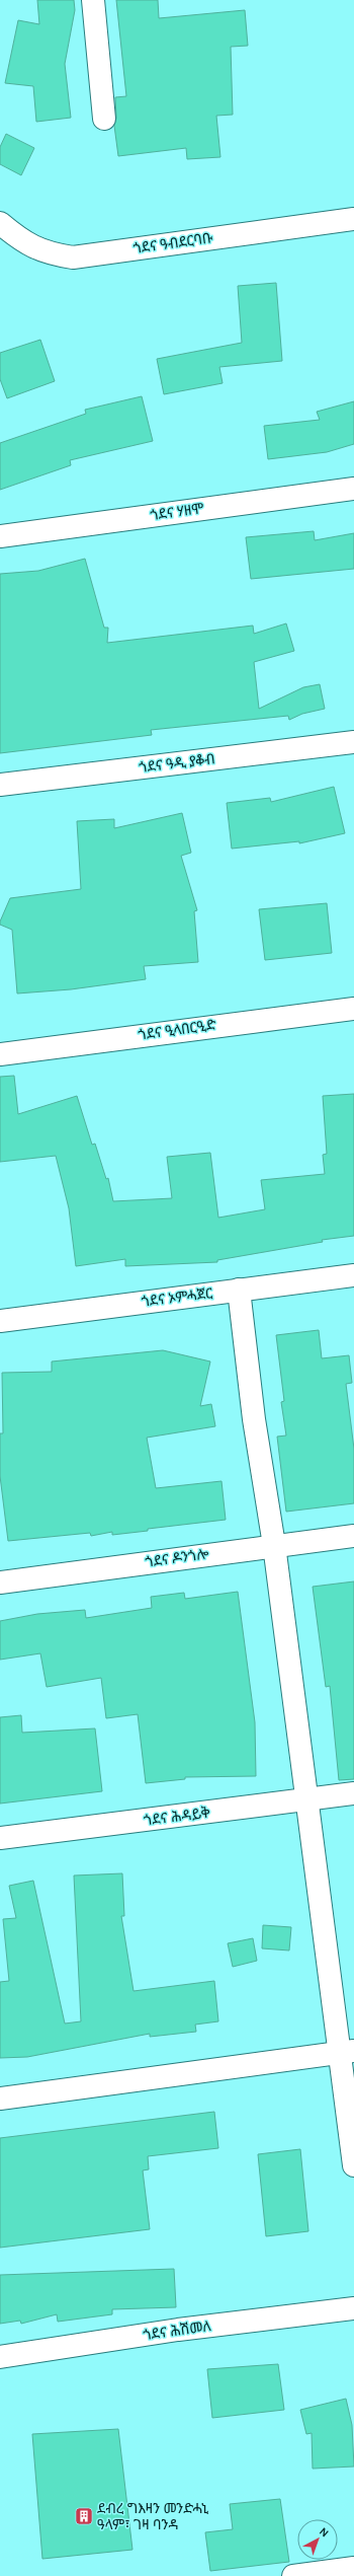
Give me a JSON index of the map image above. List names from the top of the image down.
{
  "streets": {
    "street": [
      "ጎደና ዓብደርባቡ",
      "ጎደና ሃዘሞ",
      "ጎደና ዓዲ ያቆብ",
      "ጎደና ዒላበርዒድ",
      "ጎደና ኦምሓጀር",
      "ጎደና ዶንጎሎ",
      "ጎደና ሕዳይቅ",
      "ጎደና ሕሽመለ"
    ]
  },
  "places": {
    "building": ["ደብረ ግእዛን መንድሓኒ ዓላም፣ ገዛ ባንዳ"]
  },
  "north": "top right"
}
